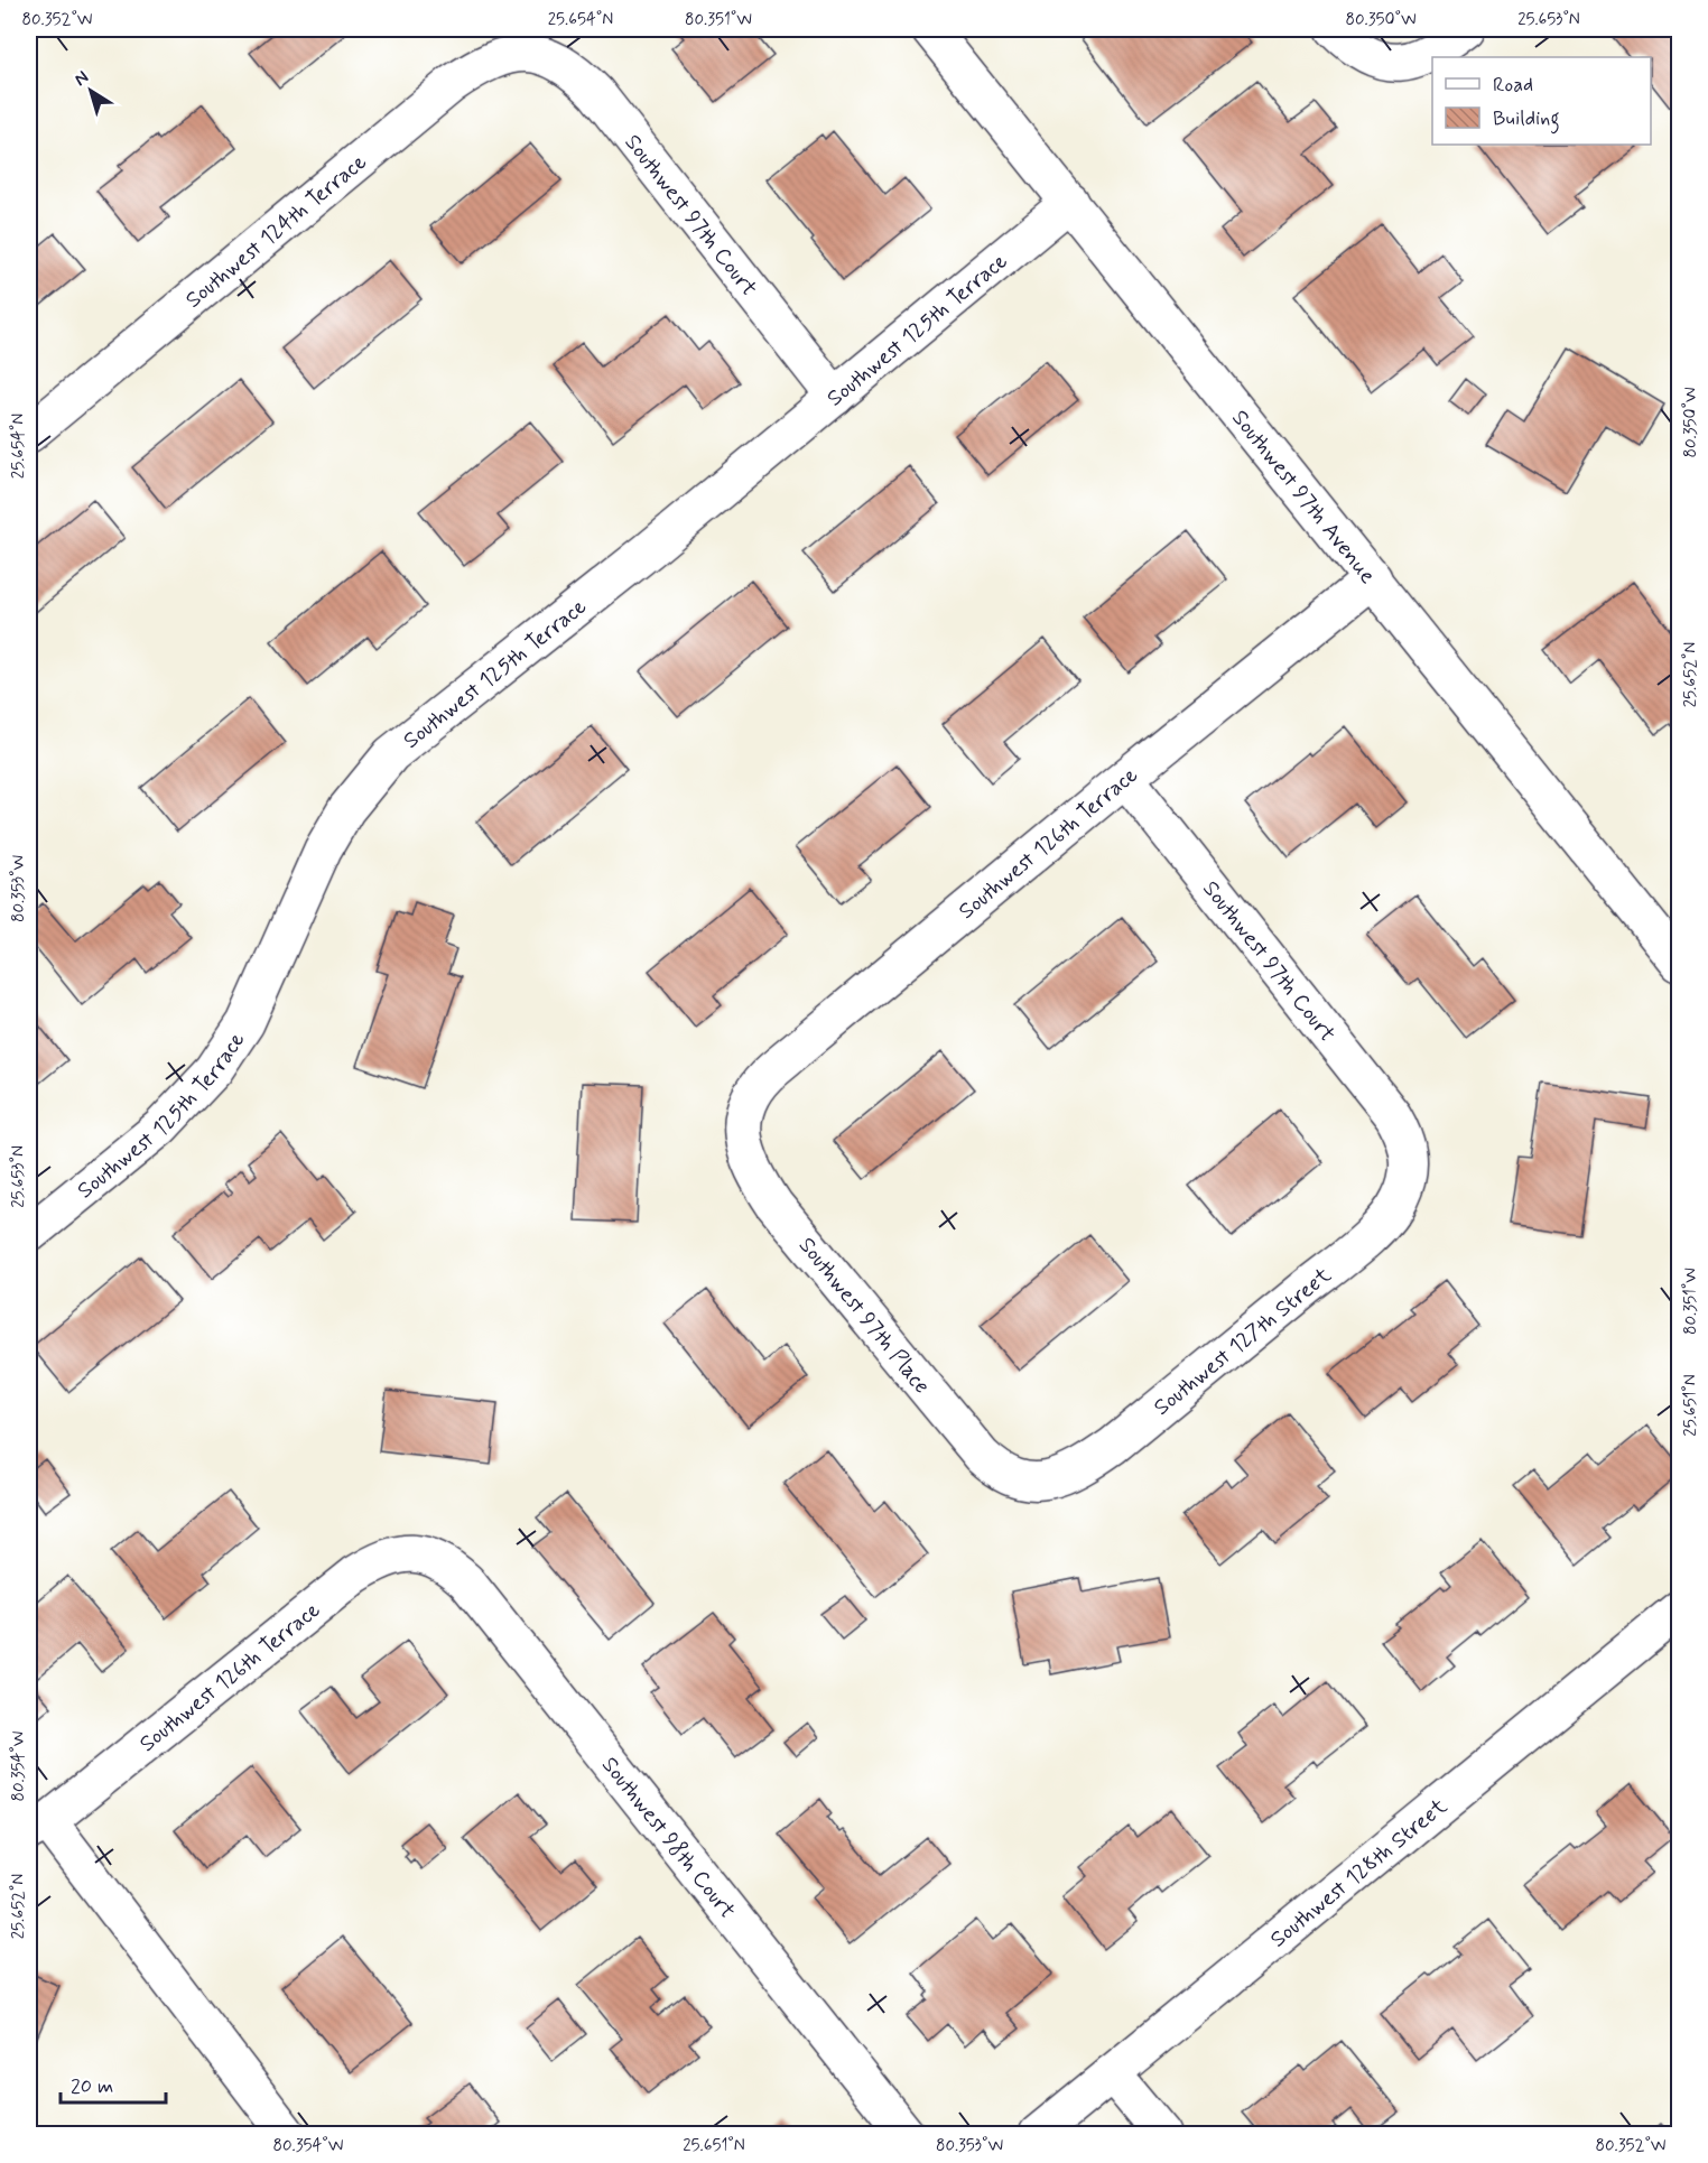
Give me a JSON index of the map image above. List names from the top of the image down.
{
  "streets": {
    "street": [
      "Southwest 97th Court",
      "Southwest 124th Terrace",
      "Southwest 125th Terrace",
      "Southwest 97th Avenue",
      "Southwest 126th Terrace",
      "Southwest 97th Place",
      "Southwest 127th Street",
      "Southwest 98th Court",
      "Southwest 128th Street"
    ]
  },
  "crossings": [
    ["Southwest 97th Court", "Southwest 124th Terrace"],
    ["Southwest 97th Court", "Southwest 125th Terrace"],
    ["Southwest 97th Court", "Southwest 126th Terrace"],
    ["Southwest 97th Court", "Southwest 127th Street"],
    ["Southwest 125th Terrace", "Southwest 97th Avenue"],
    ["Southwest 97th Avenue", "Southwest 126th Terrace"],
    ["Southwest 126th Terrace", "Southwest 97th Place"],
    ["Southwest 126th Terrace", "Southwest 98th Court"],
    ["Southwest 97th Place", "Southwest 127th Street"]
  ],
  "legend": ["Road", "Building"],
  "scale_bar": "20 m",
  "north": "top left",
  "coordinates": [
    "80.352°W",
    "25.654°N",
    "80.351°W",
    "80.350°W",
    "25.653°N",
    "25.652°N",
    "80.353°W",
    "25.651°N",
    "80.354°W"
  ]
}
